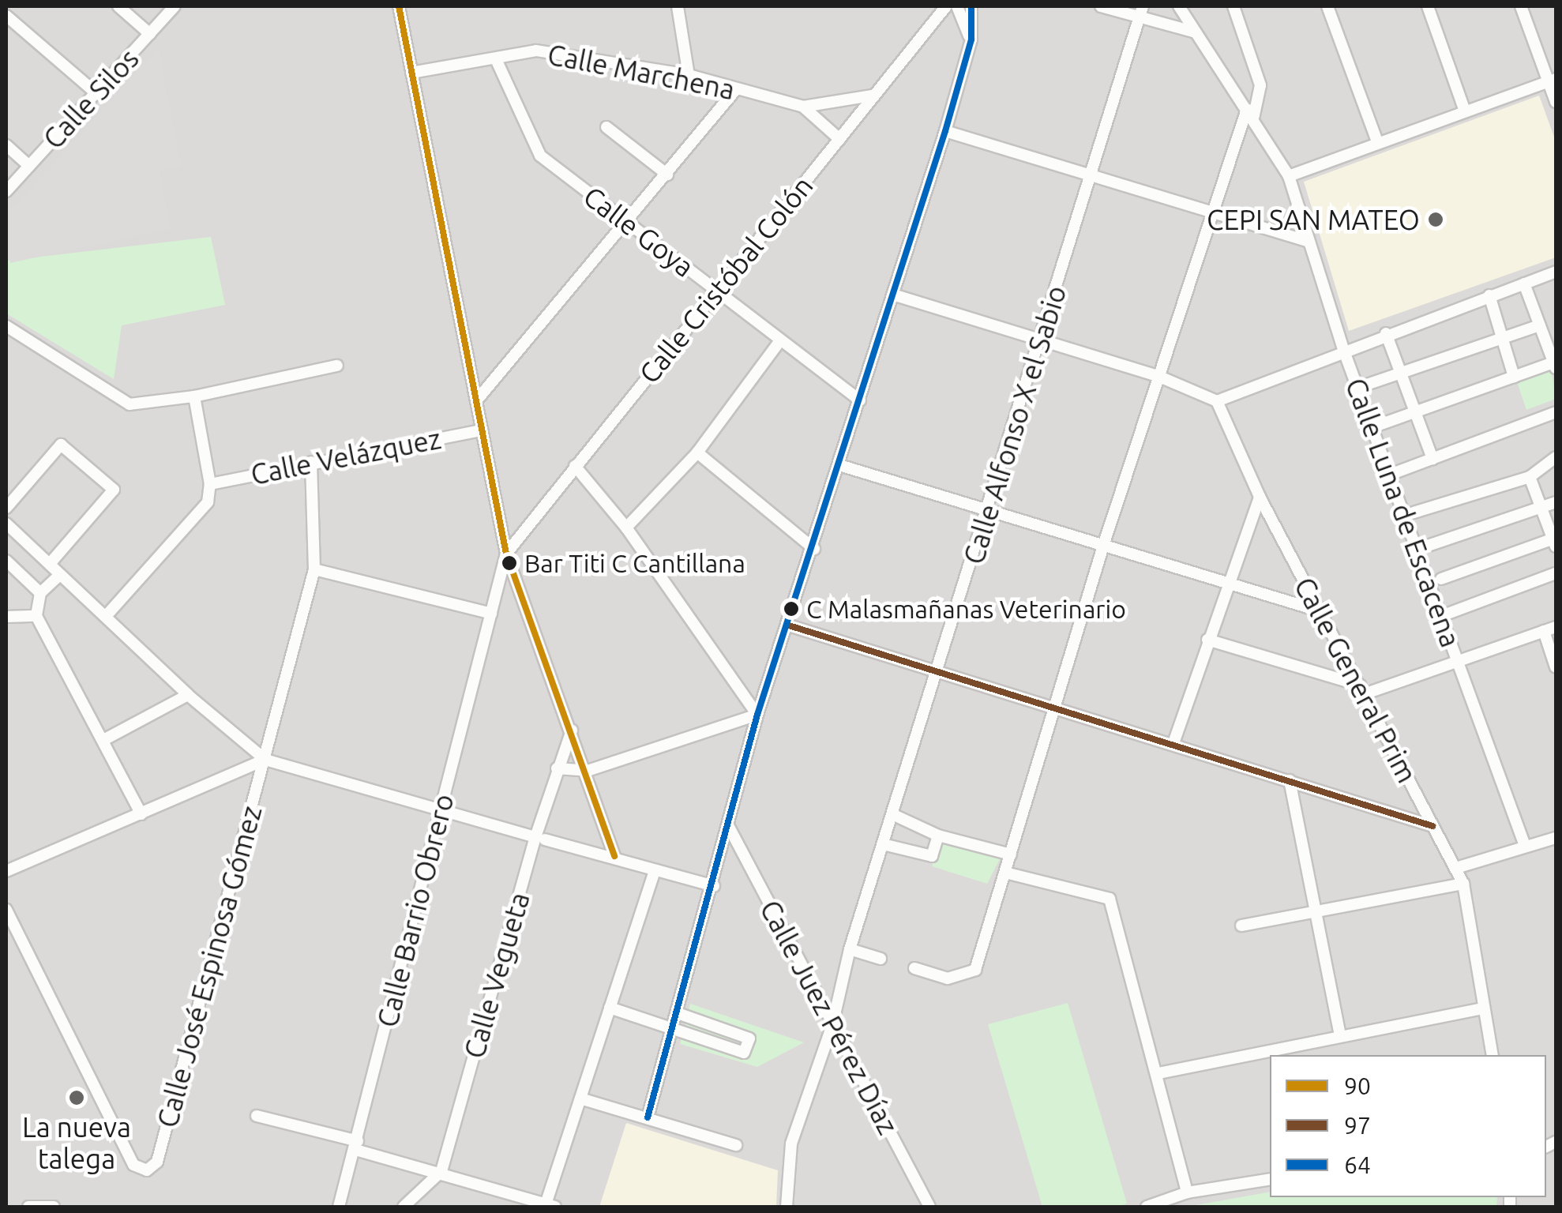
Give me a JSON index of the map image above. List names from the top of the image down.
{
  "streets": {
    "street": [
      "Calle Marchena",
      "Calle Silos",
      "Calle Goya",
      "Calle Cristóbal Colón",
      "Calle Alfonso X el Sabio",
      "Calle Velázquez",
      "Calle Luna de Escacena",
      "Calle General Prim",
      "Calle Barrio Obrero",
      "Calle José Espinosa Gómez",
      "Calle Vegueta",
      "Calle Juez Pérez Díaz"
    ]
  },
  "crossings": [
    ["Calle Marchena", "Calle Goya"],
    ["Calle Marchena", "Calle Cristóbal Colón"],
    ["Calle Goya", "Calle Cristóbal Colón"],
    ["Calle Cristóbal Colón", "Calle Barrio Obrero"],
    ["Calle Alfonso X el Sabio", "Calle Juez Pérez Díaz"],
    ["Calle Velázquez", "Calle José Espinosa Gómez"]
  ],
  "places": [
    "CEPI SAN MATEO",
    "Bar Titi C Cantillana",
    "C Malasmañanas Veterinario",
    "La nueva talega"
  ],
  "lines": ["transit line 90", "transit line 64", "transit line 97"],
  "legend": ["90", "97", "64"]
}
